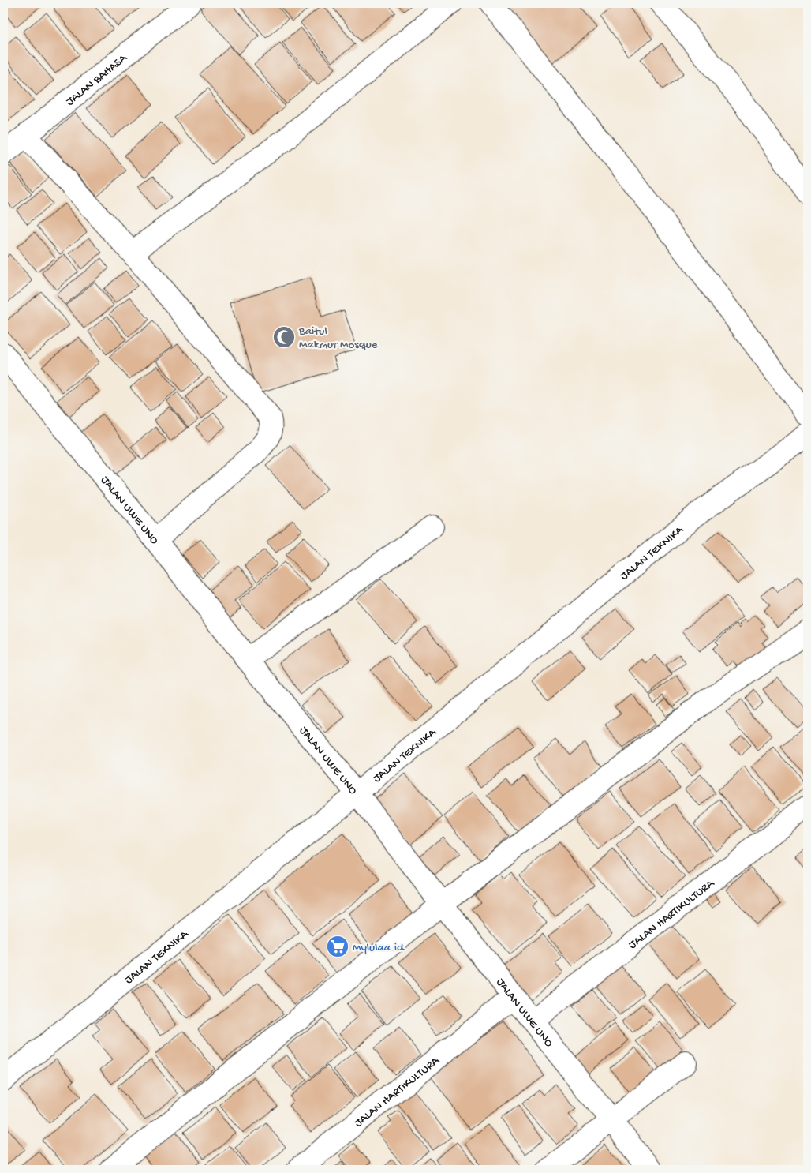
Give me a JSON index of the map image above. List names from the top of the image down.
{
  "streets": {
    "street": [
      "JALAN BAHASA",
      "JALAN UWE UNO",
      "JALAN TEKNIKA",
      "JALAN HARTIKULTURA"
    ]
  },
  "crossings": [
    ["JALAN UWE UNO", "JALAN TEKNIKA"],
    ["JALAN UWE UNO", "JALAN HARTIKULTURA"]
  ],
  "places": {
    "mosque": ["Baitul Makmur Mosque"],
    "supermarket": ["Mylulaa.id"]
  }
}
